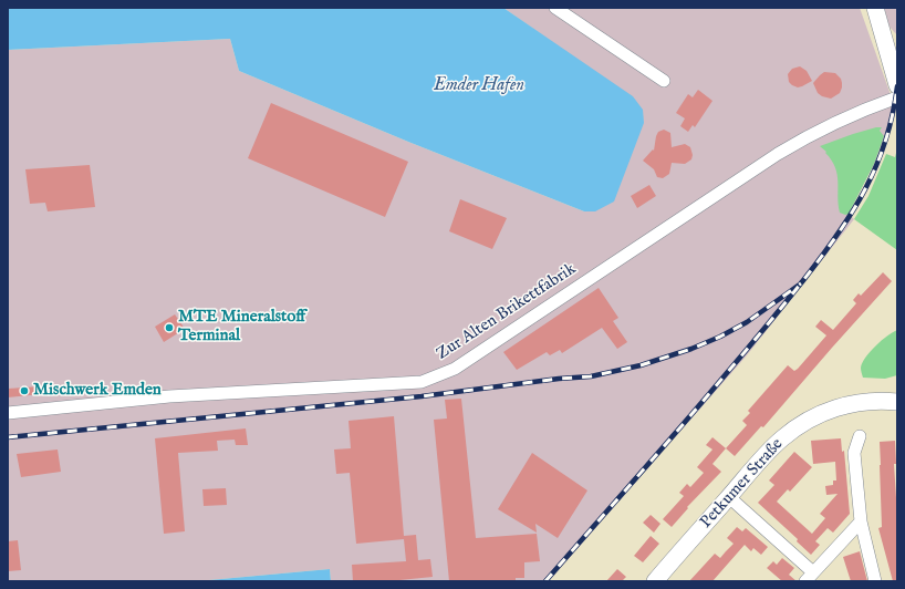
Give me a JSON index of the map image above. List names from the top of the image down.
{
  "streets": {
    "main road": ["Petkumer Straße"],
    "street": ["Zur Alten Brikettfabrik"]
  },
  "water": ["Emder Hafen"],
  "places": ["MTE Mineralstoff Terminal", "Mischwerk Emden"]
}
